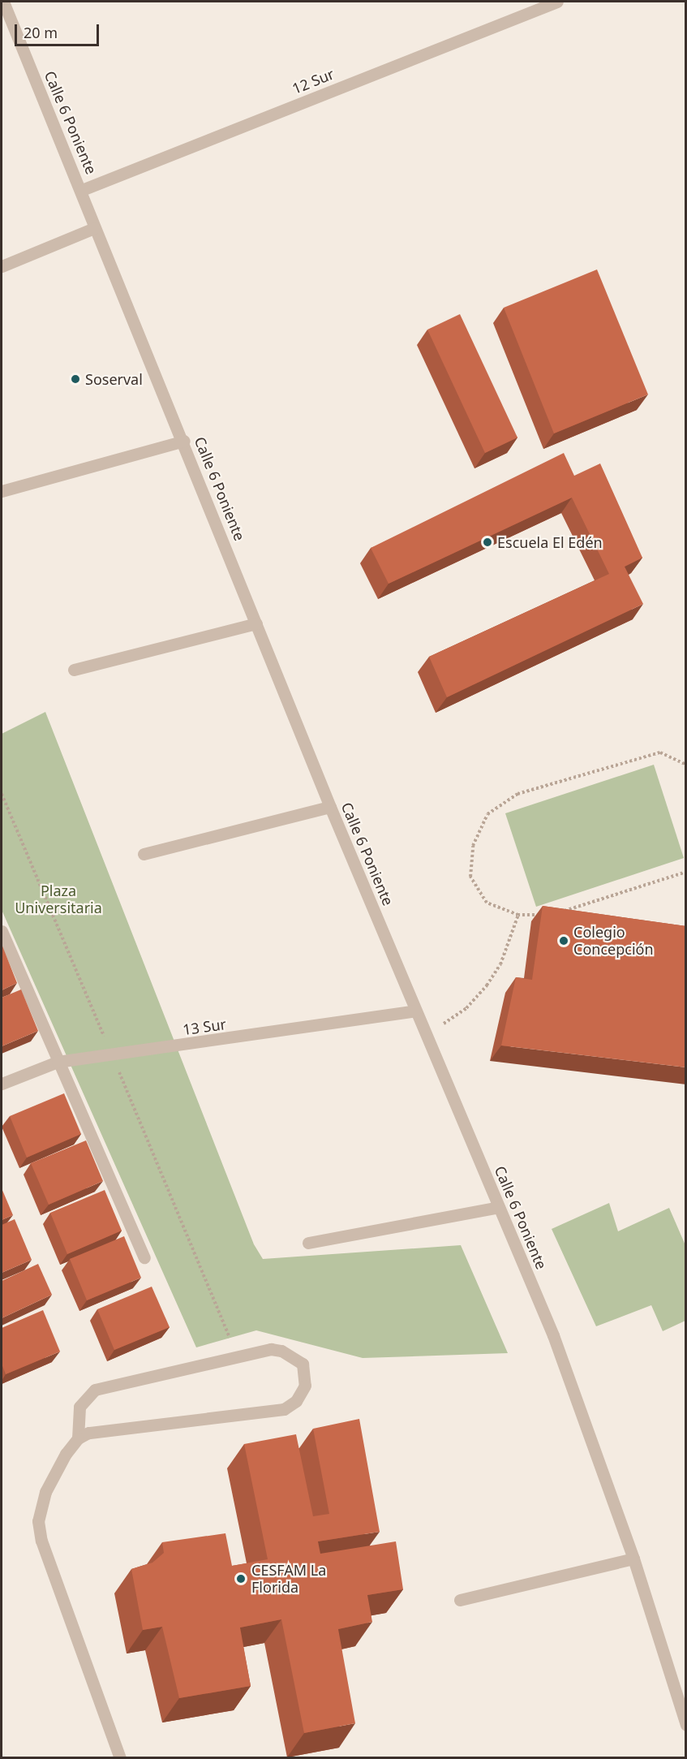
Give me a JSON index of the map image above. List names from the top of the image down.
{
  "streets": {
    "street": ["12 Sur", "Calle 6 Poniente", "13 Sur"]
  },
  "crossings": [
    ["12 Sur", "Calle 6 Poniente"],
    ["Calle 6 Poniente", "13 Sur"]
  ],
  "parks": ["Plaza Universitaria"],
  "places": [
    "Soserval",
    "Escuela El Edén",
    "Colegio Concepción",
    "CESFAM La Florida"
  ],
  "scale_bar": "20 m"
}
